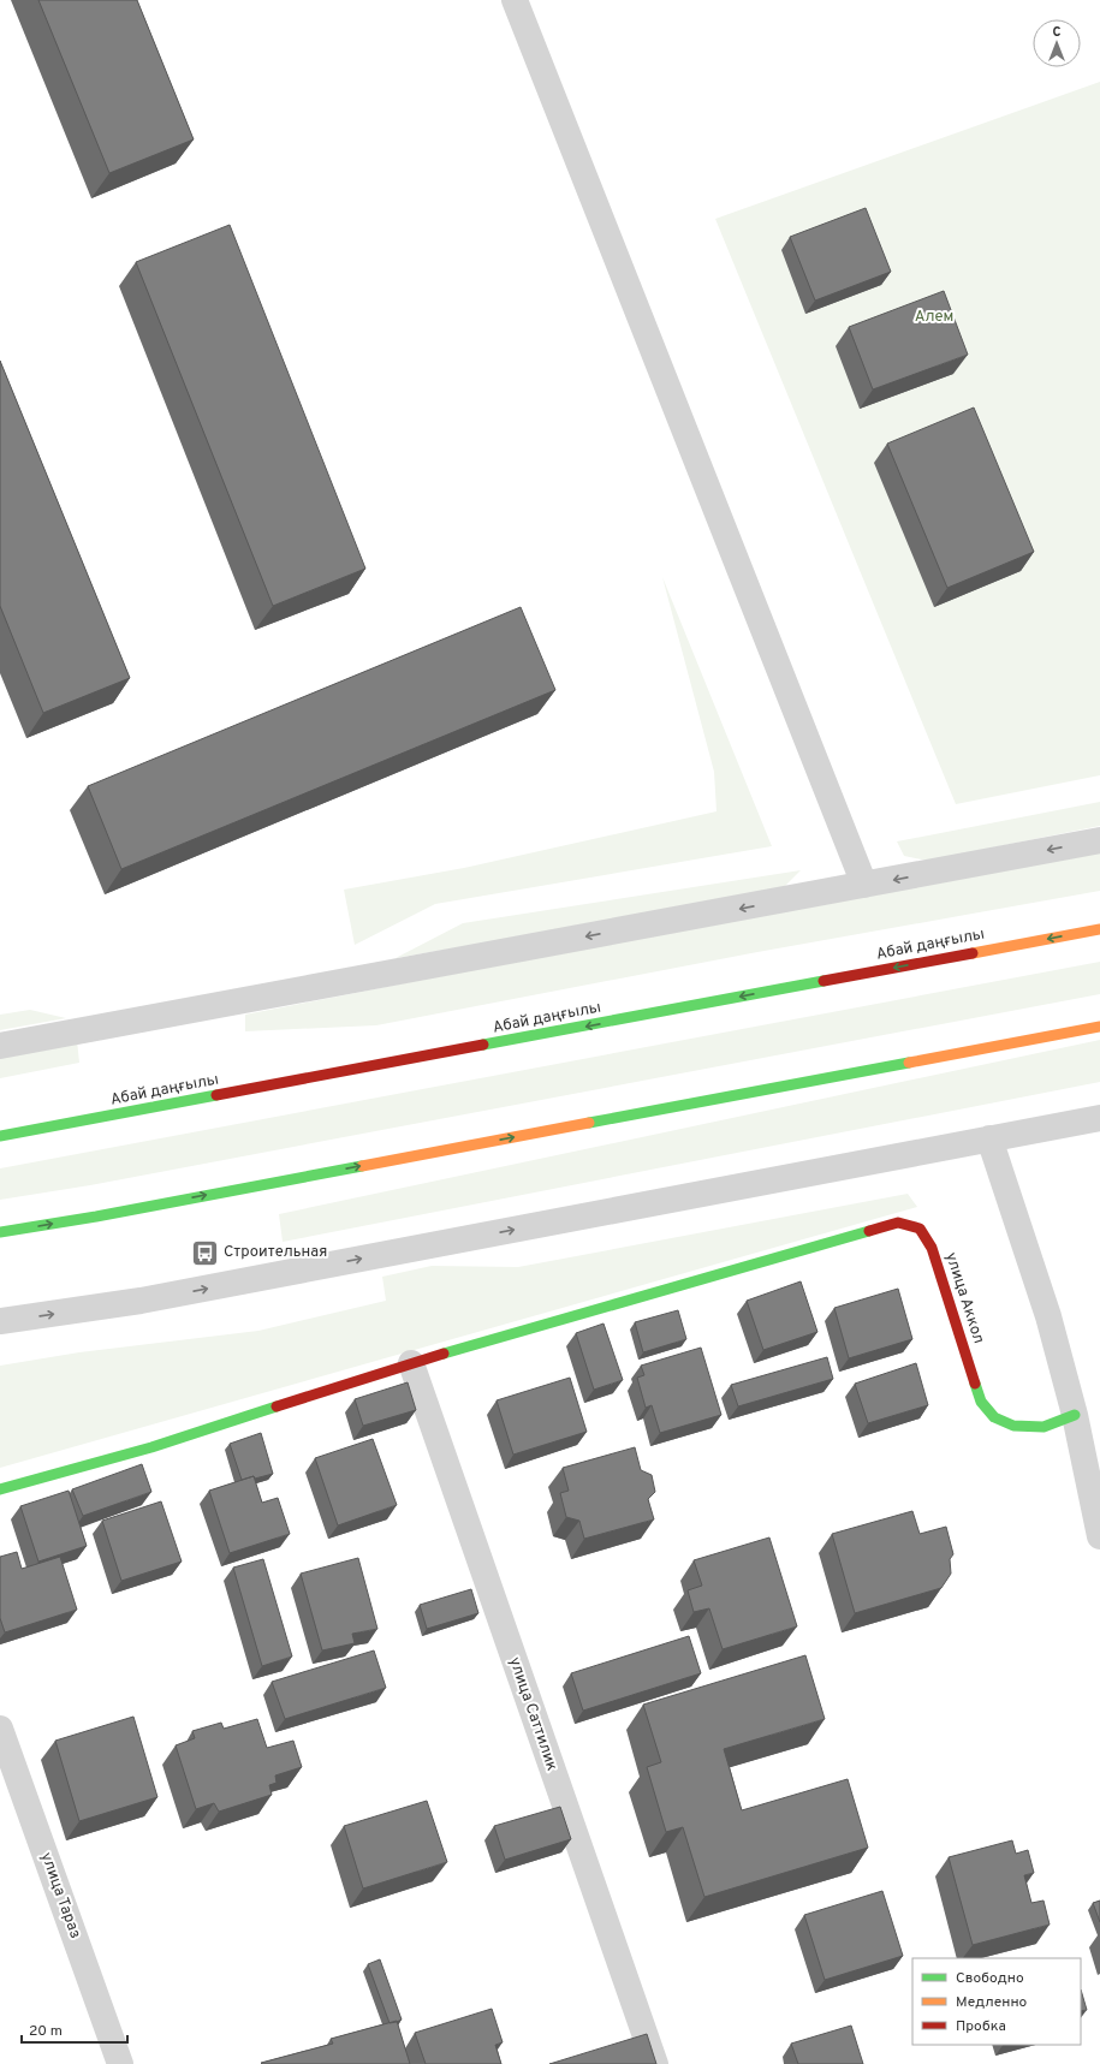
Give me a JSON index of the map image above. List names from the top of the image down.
{
  "streets": {
    "main road": ["Абай даңғылы", "улица Аккол"],
    "street": ["улица Саттилик", "улица Тараз"]
  },
  "crossings": [
    ["улица Аккол", "улица Саттилик"]
  ],
  "parks": ["Алем"],
  "places": {
    "bus stop": ["Строительная"]
  },
  "legend": ["Свободно", "Медленно", "Пробка"],
  "scale_bar": "20 m",
  "north": "top"
}
